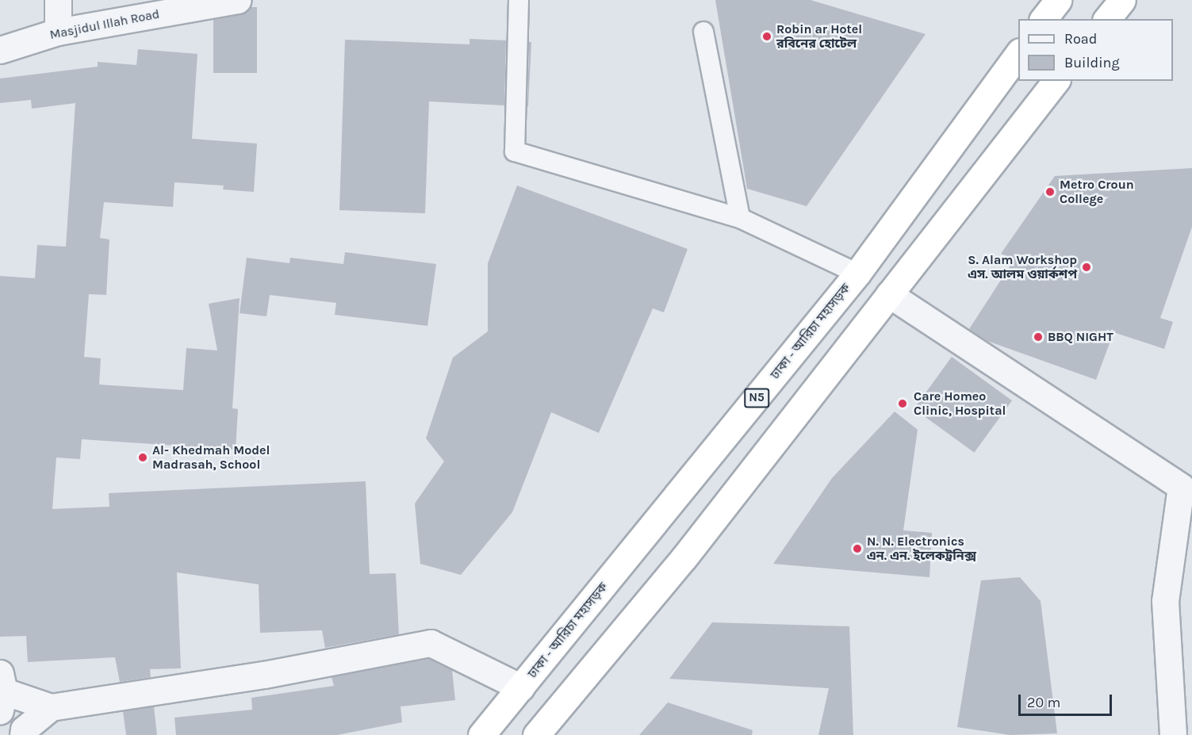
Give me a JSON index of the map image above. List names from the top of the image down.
{
  "streets": {
    "highway": ["ঢাকা - আরিচা মহাসড়ক", "N5"],
    "street": ["Masjidul Illah Road"]
  },
  "places": [
    "Robin ar Hotel রবিনের হোটেল",
    "Metro Croun College",
    "S. Alam Workshop এস. আলম ওয়ার্কশপ",
    "BBQ NIGHT",
    "Care Homeo Clinic, Hospital",
    "Al- Khedmah Model Madrasah, School",
    "N. N. Electronics এন. এন. ইলেকট্রনিক্স"
  ],
  "legend": ["Road", "Building"],
  "scale_bar": "20 m"
}
